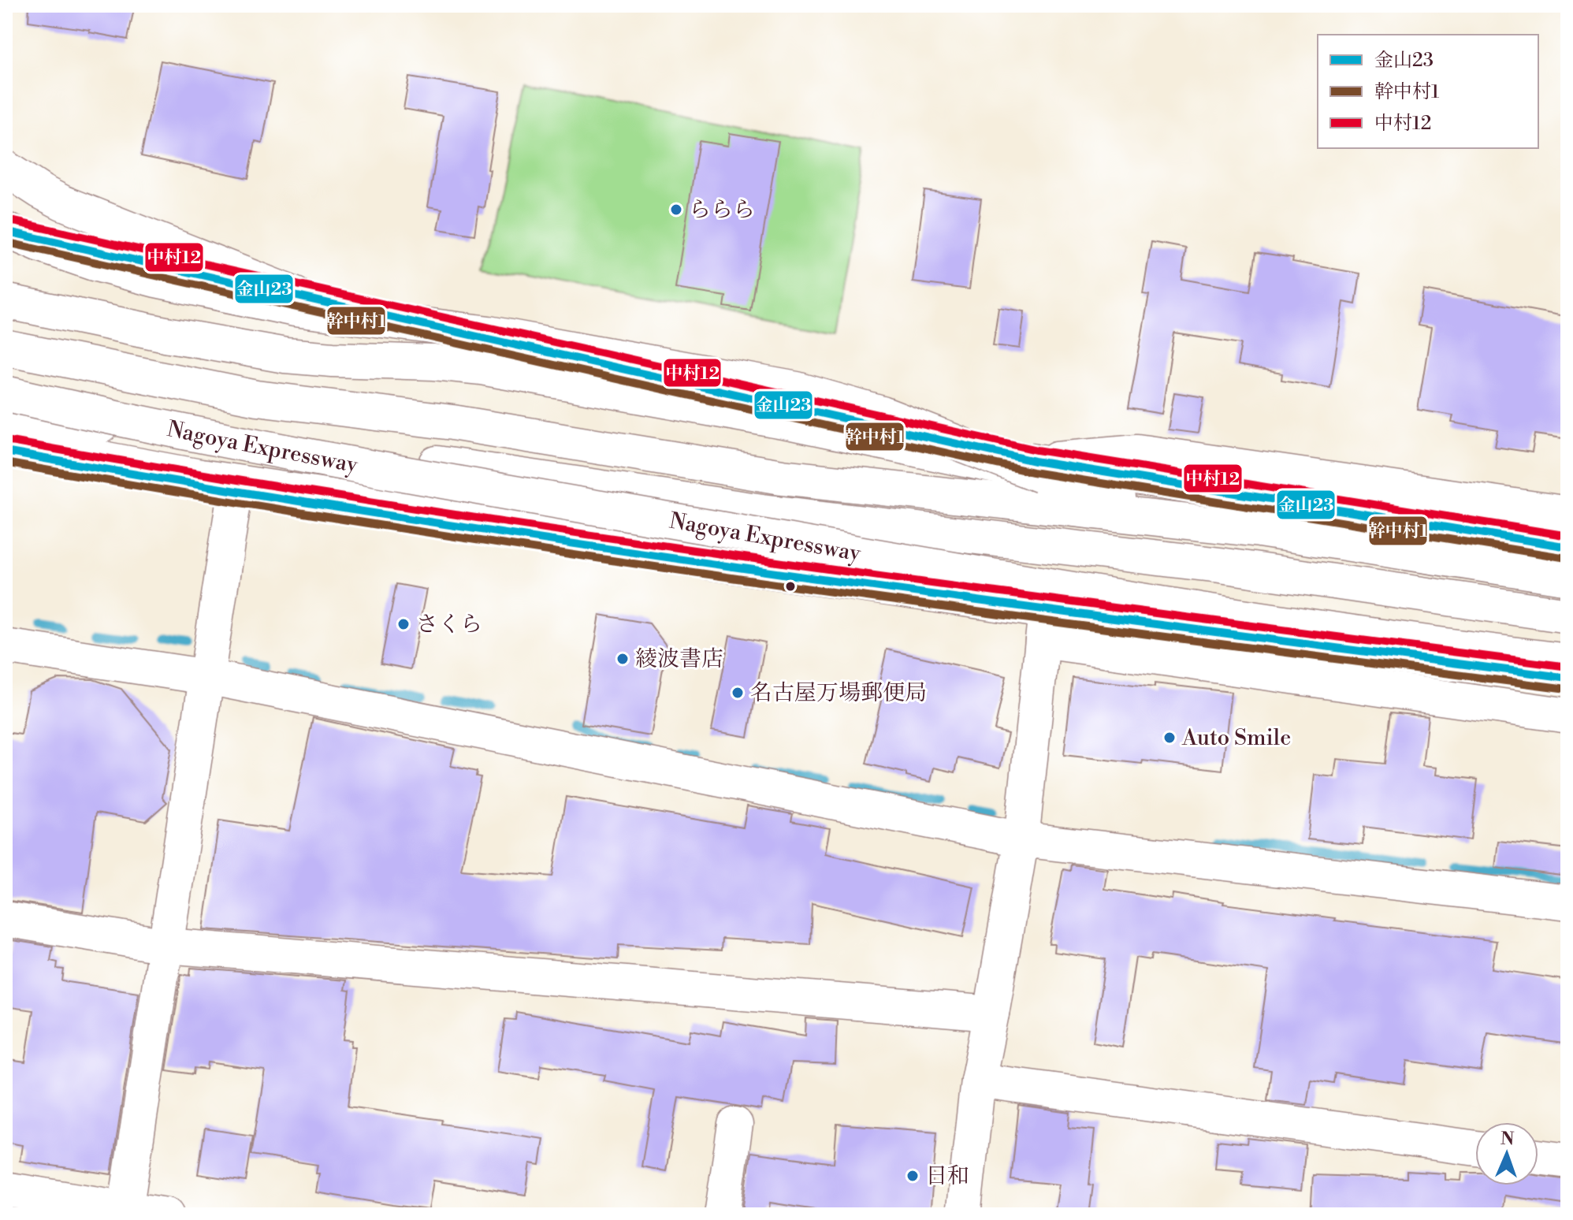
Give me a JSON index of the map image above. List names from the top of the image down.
{
  "streets": {
    "main road": ["Nagoya Expressway"]
  },
  "places": [
    "ららら",
    "さくら",
    "綾波書店",
    "名古屋万場郵便局",
    "Auto Smile",
    "日和"
  ],
  "lines": ["transit line 中村12", "transit line 金山23", "transit line 幹中村1"],
  "legend": ["金山23", "幹中村1", "中村12"],
  "north": "top"
}
